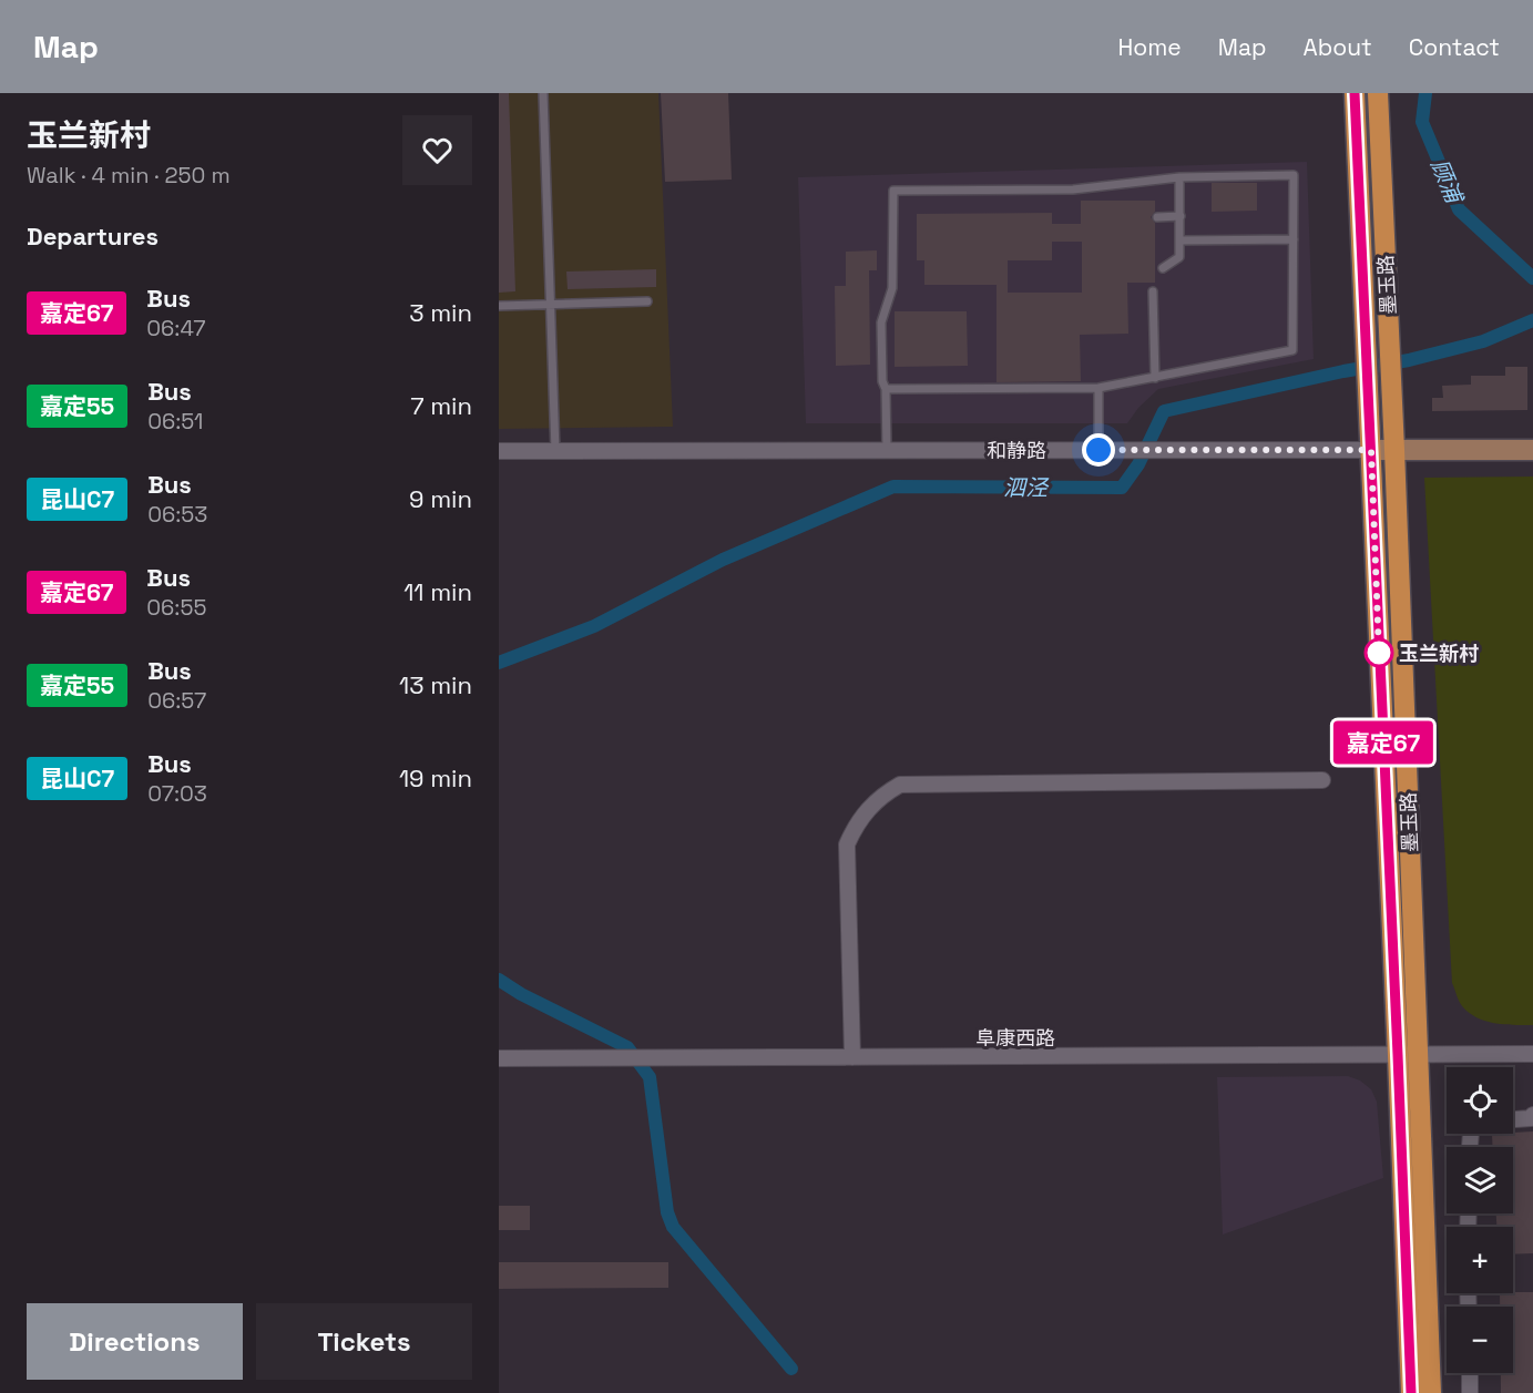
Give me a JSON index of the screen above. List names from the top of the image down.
{
  "streets": {
    "main road": ["墨玉路"],
    "street": ["和静路", "阜康西路"]
  },
  "crossings": [
    ["墨玉路", "和静路"],
    ["墨玉路", "阜康西路"]
  ],
  "water": ["顾浦", "泗泾"],
  "places": ["玉兰新村"],
  "lines": ["bus line 嘉定67"],
  "page": {
    "header": "Map",
    "nav": [
      "Home",
      "Map",
      "About",
      "Contact"
    ],
    "heading": [
      ["玉兰新村", "Walk · 4 min · 250 m"],
      "Departures"
    ],
    "on_map": "嘉定67",
    "list": [
      {
        "mark": "嘉定67",
        "name": "Bus",
        "note": "06:47",
        "value": "3 min"
      },
      {
        "mark": "嘉定55",
        "name": "Bus",
        "note": "06:51",
        "value": "7 min"
      },
      {
        "mark": "昆山C7",
        "name": "Bus",
        "note": "06:53",
        "value": "9 min"
      },
      {
        "mark": "嘉定67",
        "name": "Bus",
        "note": "06:55",
        "value": "11 min"
      },
      {
        "mark": "嘉定55",
        "name": "Bus",
        "note": "06:57",
        "value": "13 min"
      },
      {
        "mark": "昆山C7",
        "name": "Bus",
        "note": "07:03",
        "value": "19 min"
      }
    ],
    "map_buttons": ["+", "−"],
    "buttons": ["Directions", "Tickets"]
  }
}
